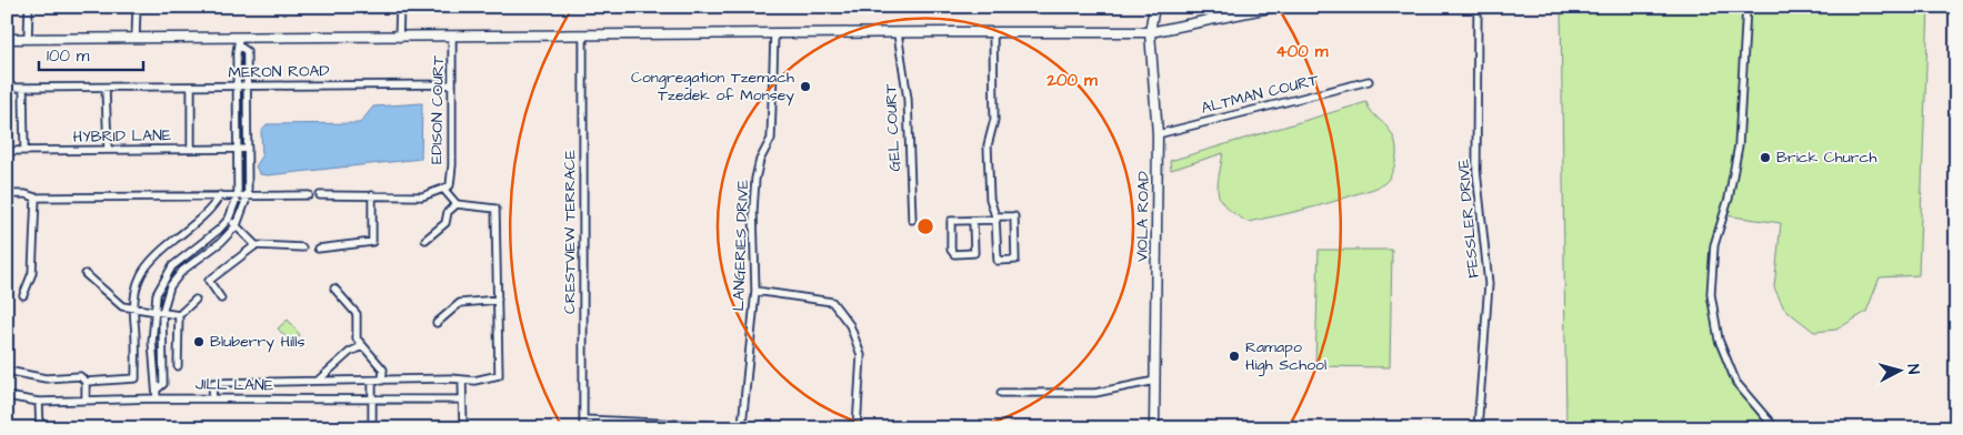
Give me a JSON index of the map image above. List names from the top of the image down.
{
  "streets": {
    "main road": ["VIOLA ROAD"],
    "street": [
      "MERON ROAD",
      "ALTMAN COURT",
      "EDISON COURT",
      "GEL COURT",
      "HYBRID LANE",
      "FESSLER DRIVE",
      "CRESTVIEW TERRACE",
      "LANGERIES DRIVE",
      "JILL LANE"
    ]
  },
  "crossings": [
    ["MERON ROAD", "EDISON COURT"],
    ["ALTMAN COURT", "VIOLA ROAD"]
  ],
  "places": [
    "Congregation Tzemach Tzedek of Monsey",
    "Brick Church",
    "Bluberry Hills",
    "Ramapo High School"
  ],
  "scale_bar": "100 m",
  "north": "right",
  "rings": ["400 m", "200 m"]
}
